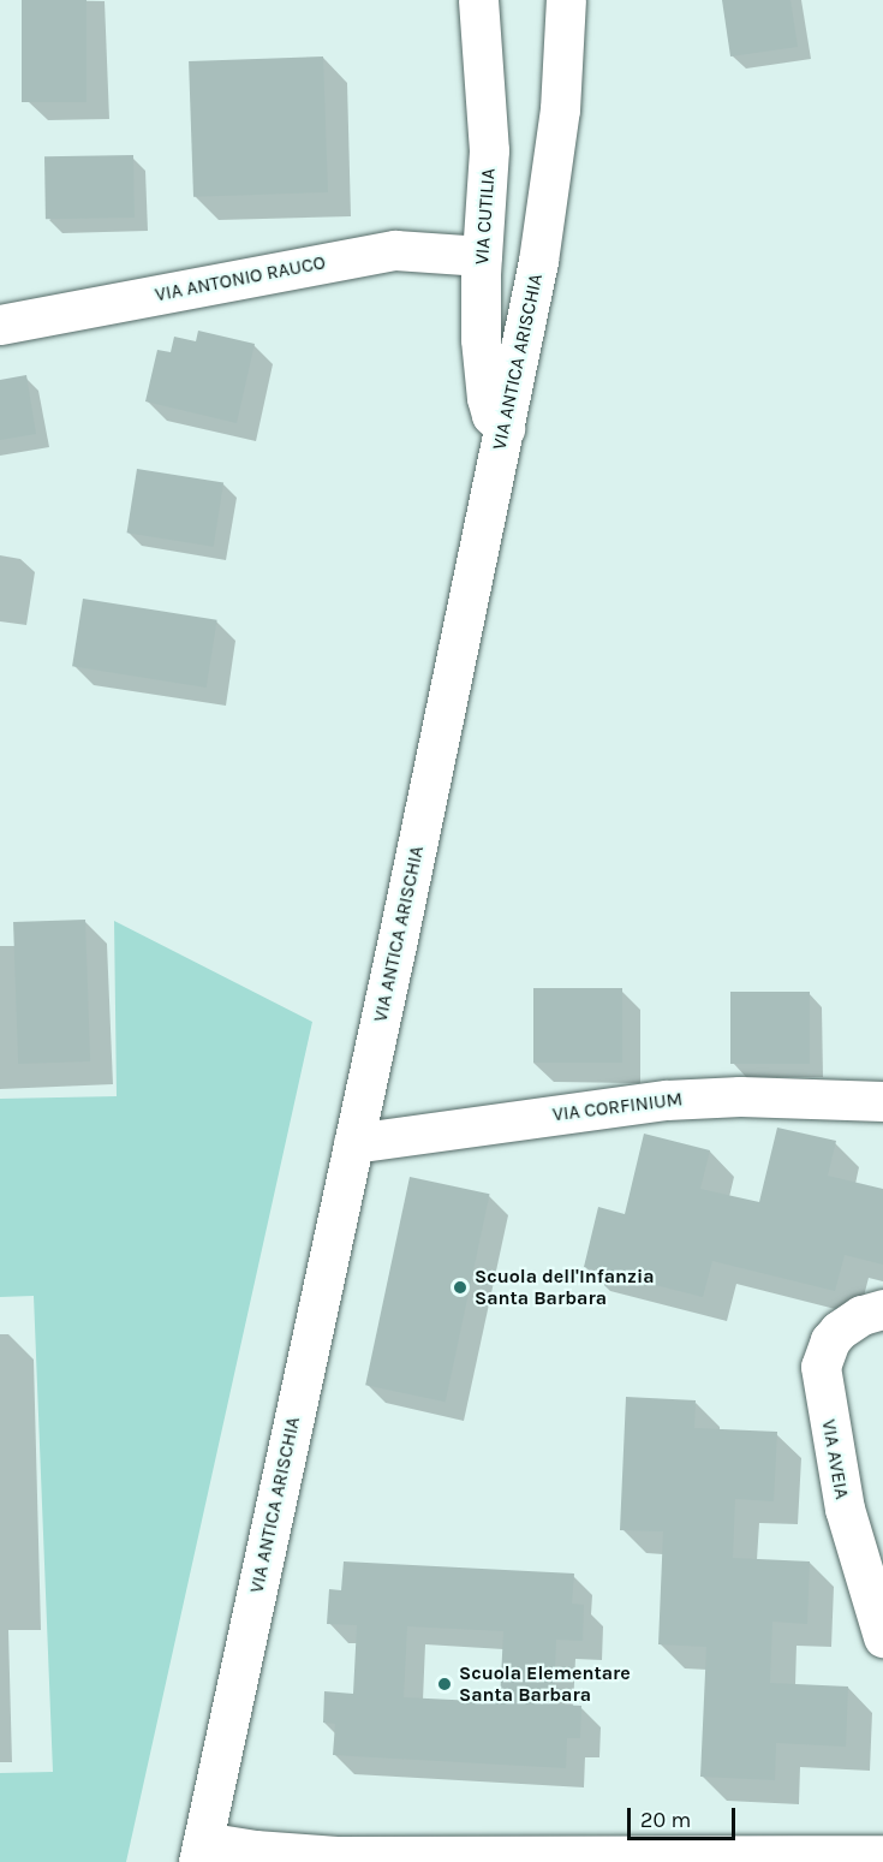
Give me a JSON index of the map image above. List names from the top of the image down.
{
  "streets": {
    "street": [
      "VIA CUTILIA",
      "VIA ANTONIO RAUCO",
      "VIA ANTICA ARISCHIA",
      "VIA CORFINIUM",
      "VIA AVEIA"
    ]
  },
  "crossings": [
    ["VIA CUTILIA", "VIA ANTONIO RAUCO"],
    ["VIA CUTILIA", "VIA ANTICA ARISCHIA"],
    ["VIA ANTICA ARISCHIA", "VIA CORFINIUM"]
  ],
  "places": ["Scuola dell'Infanzia Santa Barbara", "Scuola Elementare Santa Barbara"],
  "scale_bar": "20 m"
}
